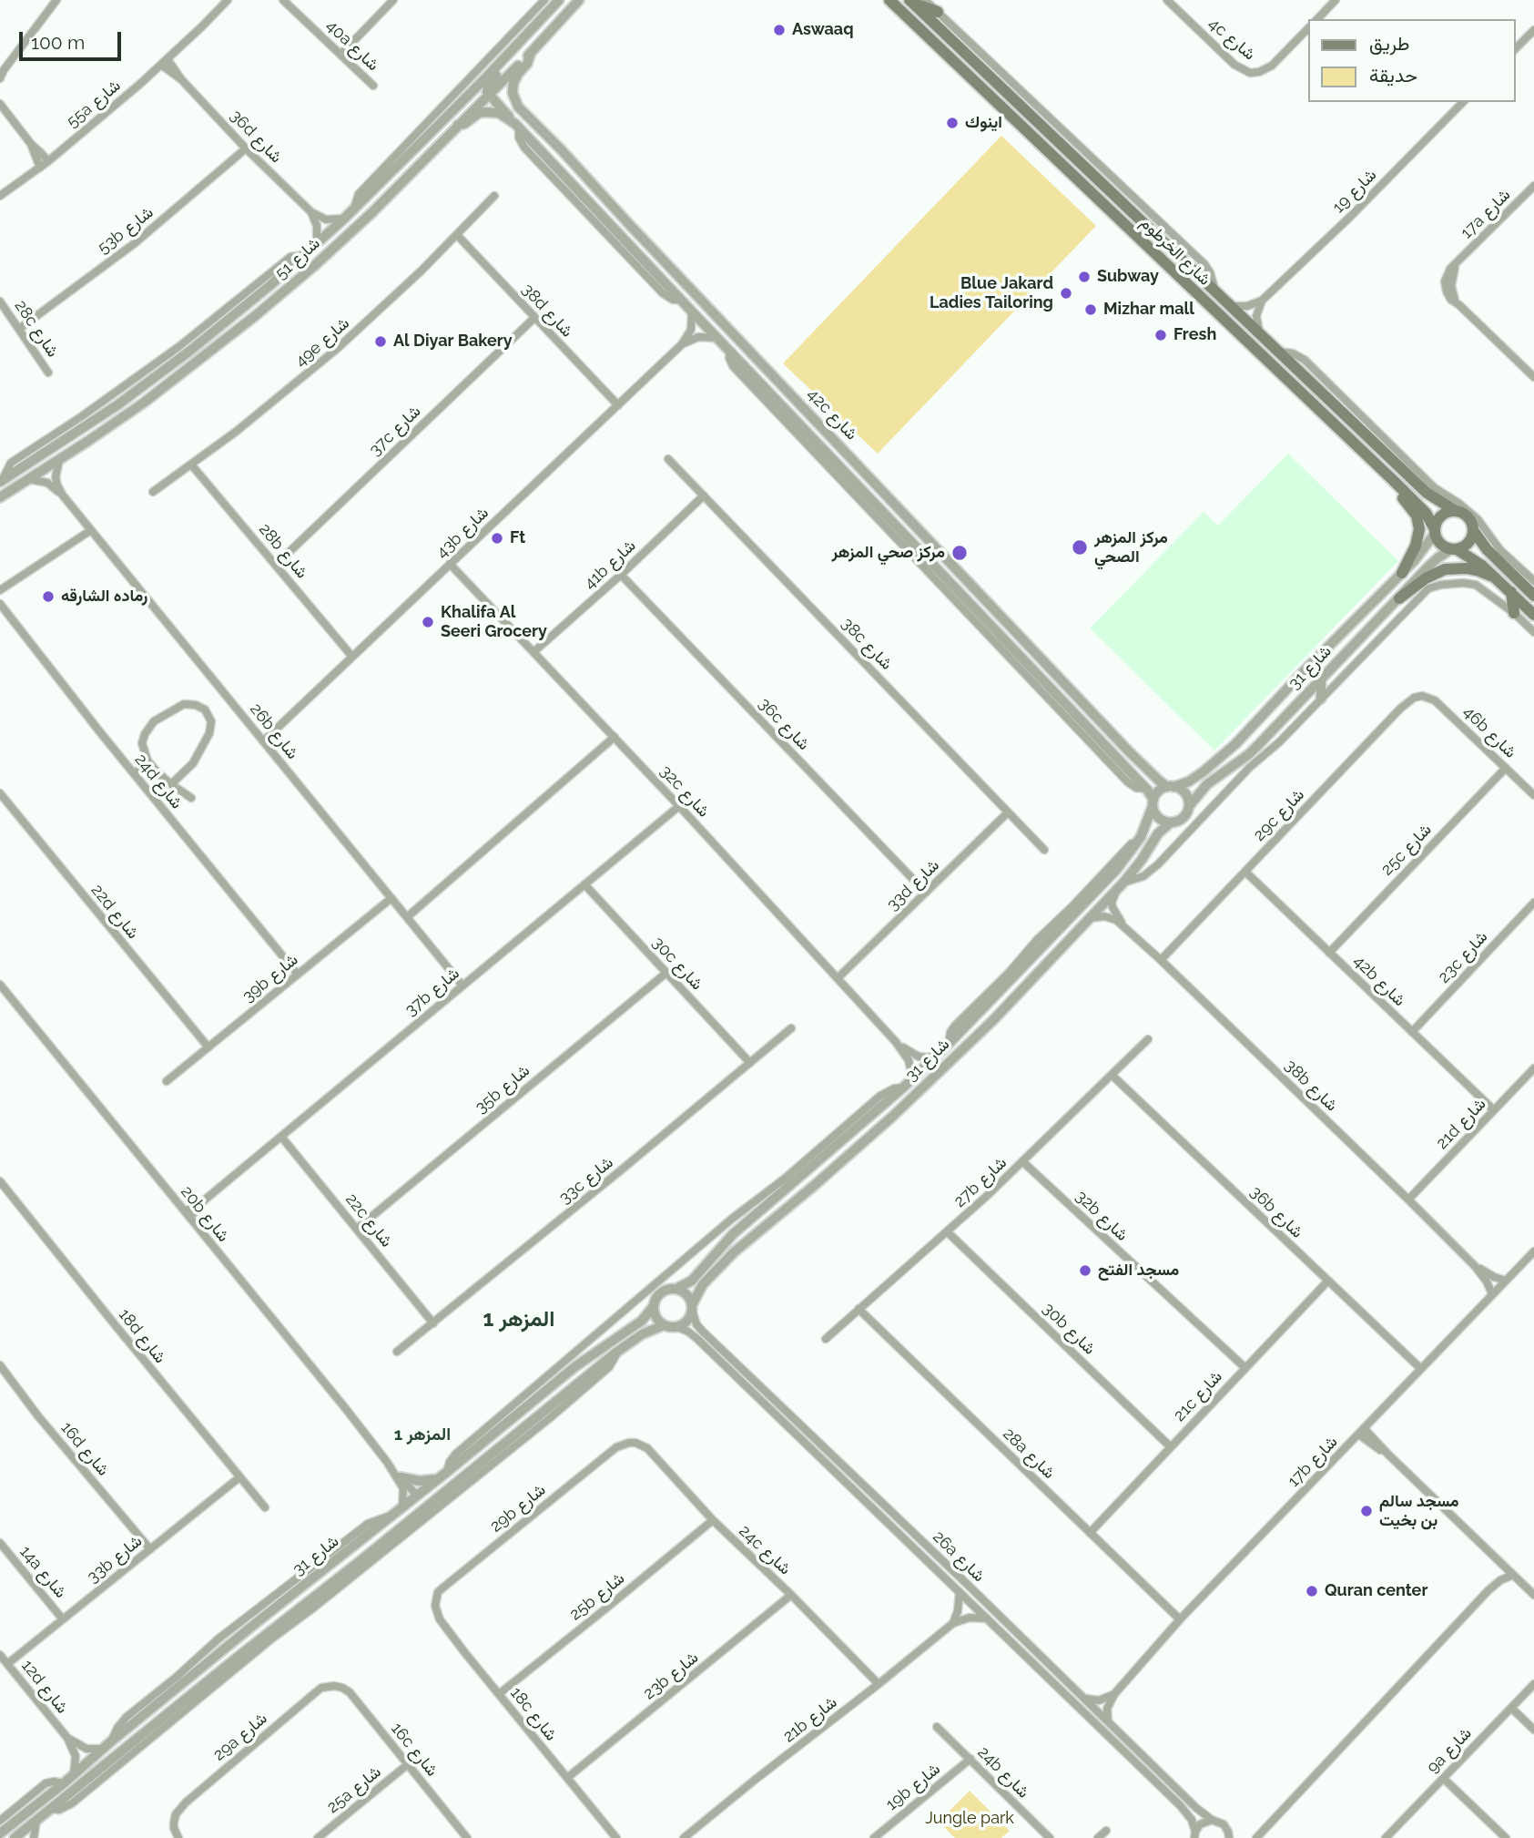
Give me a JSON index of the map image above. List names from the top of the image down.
{
  "streets": {
    "main road": ["شارع الخرطوم"],
    "street": [
      "4c شارع",
      "40a شارع",
      "55a شارع",
      "36d شارع",
      "شارع 19",
      "17a شارع",
      "53b شارع",
      "شارع 51",
      "38d شارع",
      "28c شارع",
      "49e شارع",
      "42c شارع",
      "37c شارع",
      "43b شارع",
      "28b شارع",
      "41b شارع",
      "38c شارع",
      "شارع 31",
      "36c شارع",
      "26b شارع",
      "46b شارع",
      "24d شارع",
      "32c شارع",
      "29c شارع",
      "25c شارع",
      "33d شارع",
      "22d شارع",
      "23c شارع",
      "30c شارع",
      "39b شارع",
      "42b شارع",
      "37b شارع",
      "38b شارع",
      "35b شارع",
      "21d شارع",
      "33c شارع",
      "27b شارع",
      "36b شارع",
      "20b شارع",
      "32b شارع",
      "22c شارع",
      "30b شارع",
      "18d شارع",
      "21c شارع",
      "16d شارع",
      "28a شارع",
      "17b شارع",
      "29b شارع",
      "24c شارع",
      "26a شارع",
      "33b شارع",
      "14a شارع",
      "25b شارع",
      "23b شارع",
      "12d شارع",
      "18c شارع",
      "21b شارع",
      "29a شارع",
      "16c شارع",
      "9a شارع",
      "24b شارع",
      "19b شارع",
      "25a شارع"
    ]
  },
  "crossings": [
    ["55a شارع", "36d شارع"],
    ["36d شارع", "53b شارع"],
    ["53b شارع", "28c شارع"],
    ["شارع الخرطوم", "شارع 31"],
    ["شارع 51", "42c شارع"],
    ["شارع 51", "26b شارع"],
    ["38d شارع", "49e شارع"],
    ["38d شارع", "37c شارع"],
    ["38d شارع", "43b شارع"],
    ["49e شارع", "28b شارع"],
    ["42c شارع", "43b شارع"],
    ["42c شارع", "شارع 31"],
    ["37c شارع", "28b شارع"],
    ["43b شارع", "28b شارع"],
    ["43b شارع", "26b شارع"],
    ["43b شارع", "32c شارع"],
    ["41b شارع", "38c شارع"],
    ["41b شارع", "36c شارع"],
    ["41b شارع", "32c شارع"],
    ["38c شارع", "33d شارع"],
    ["شارع 31", "32c شارع"],
    ["شارع 31", "38b شارع"],
    ["شارع 31", "20b شارع"],
    ["شارع 31", "26a شارع"],
    ["شارع 31", "12d شارع"],
    ["36c شارع", "33d شارع"],
    ["26b شارع", "39b شارع"],
    ["26b شارع", "37b شارع"],
    ["46b شارع", "29c شارع"],
    ["46b شارع", "25c شارع"],
    ["24d شارع", "39b شارع"],
    ["32c شارع", "33d شارع"],
    ["32c شارع", "37b شارع"],
    ["29c شارع", "42b شارع"],
    ["29c شارع", "38b شارع"],
    ["25c شارع", "42b شارع"],
    ["22d شارع", "39b شارع"],
    ["23c شارع", "42b شارع"],
    ["30c شارع", "37b شارع"],
    ["30c شارع", "35b شارع"],
    ["30c شارع", "33c شارع"],
    ["42b شارع", "21d شارع"],
    ["37b شارع", "20b شارع"],
    ["37b شارع", "22c شارع"],
    ["38b شارع", "21d شارع"],
    ["38b شارع", "17b شارع"],
    ["35b شارع", "22c شارع"],
    ["33c شارع", "22c شارع"],
    ["27b شارع", "36b شارع"],
    ["27b شارع", "32b شارع"],
    ["27b شارع", "30b شارع"],
    ["27b شارع", "28a شارع"],
    ["36b شارع", "21c شارع"],
    ["36b شارع", "17b شارع"],
    ["32b شارع", "21c شارع"],
    ["30b شارع", "21c شارع"],
    ["18d شارع", "33b شارع"],
    ["21c شارع", "28a شارع"],
    ["16d شارع", "33b شارع"],
    ["28a شارع", "17b شارع"],
    ["29b شارع", "24c شارع"],
    ["29b شارع", "18c شارع"],
    ["24c شارع", "25b شارع"],
    ["24c شارع", "23b شارع"],
    ["24c شارع", "21b شارع"],
    ["26a شارع", "21b شارع"],
    ["33b شارع", "14a شارع"],
    ["33b شارع", "12d شارع"],
    ["25b شارع", "18c شارع"],
    ["23b شارع", "18c شارع"],
    ["29a شارع", "16c شارع"],
    ["16c شارع", "25a شارع"],
    ["24b شارع", "19b شارع"]
  ],
  "districts": ["المزهر 1", "المزهر 1"],
  "parks": ["Jungle park"],
  "places": [
    "Aswaaq",
    "اينوك",
    "Subway",
    "Blue Jakard Ladies Tailoring",
    "Mizhar mall",
    "Fresh",
    "Al Diyar Bakery",
    "Ft",
    "مركز المزهر الصحي",
    "مركز صحي المزهر",
    "رماده الشارقه",
    "Khalifa Al Seeri Grocery",
    "مسجد الفتح",
    "مسجد سالم بن بخيت",
    "Quran center"
  ],
  "legend": ["طريق", "حديقة"],
  "scale_bar": "100 m"
}
